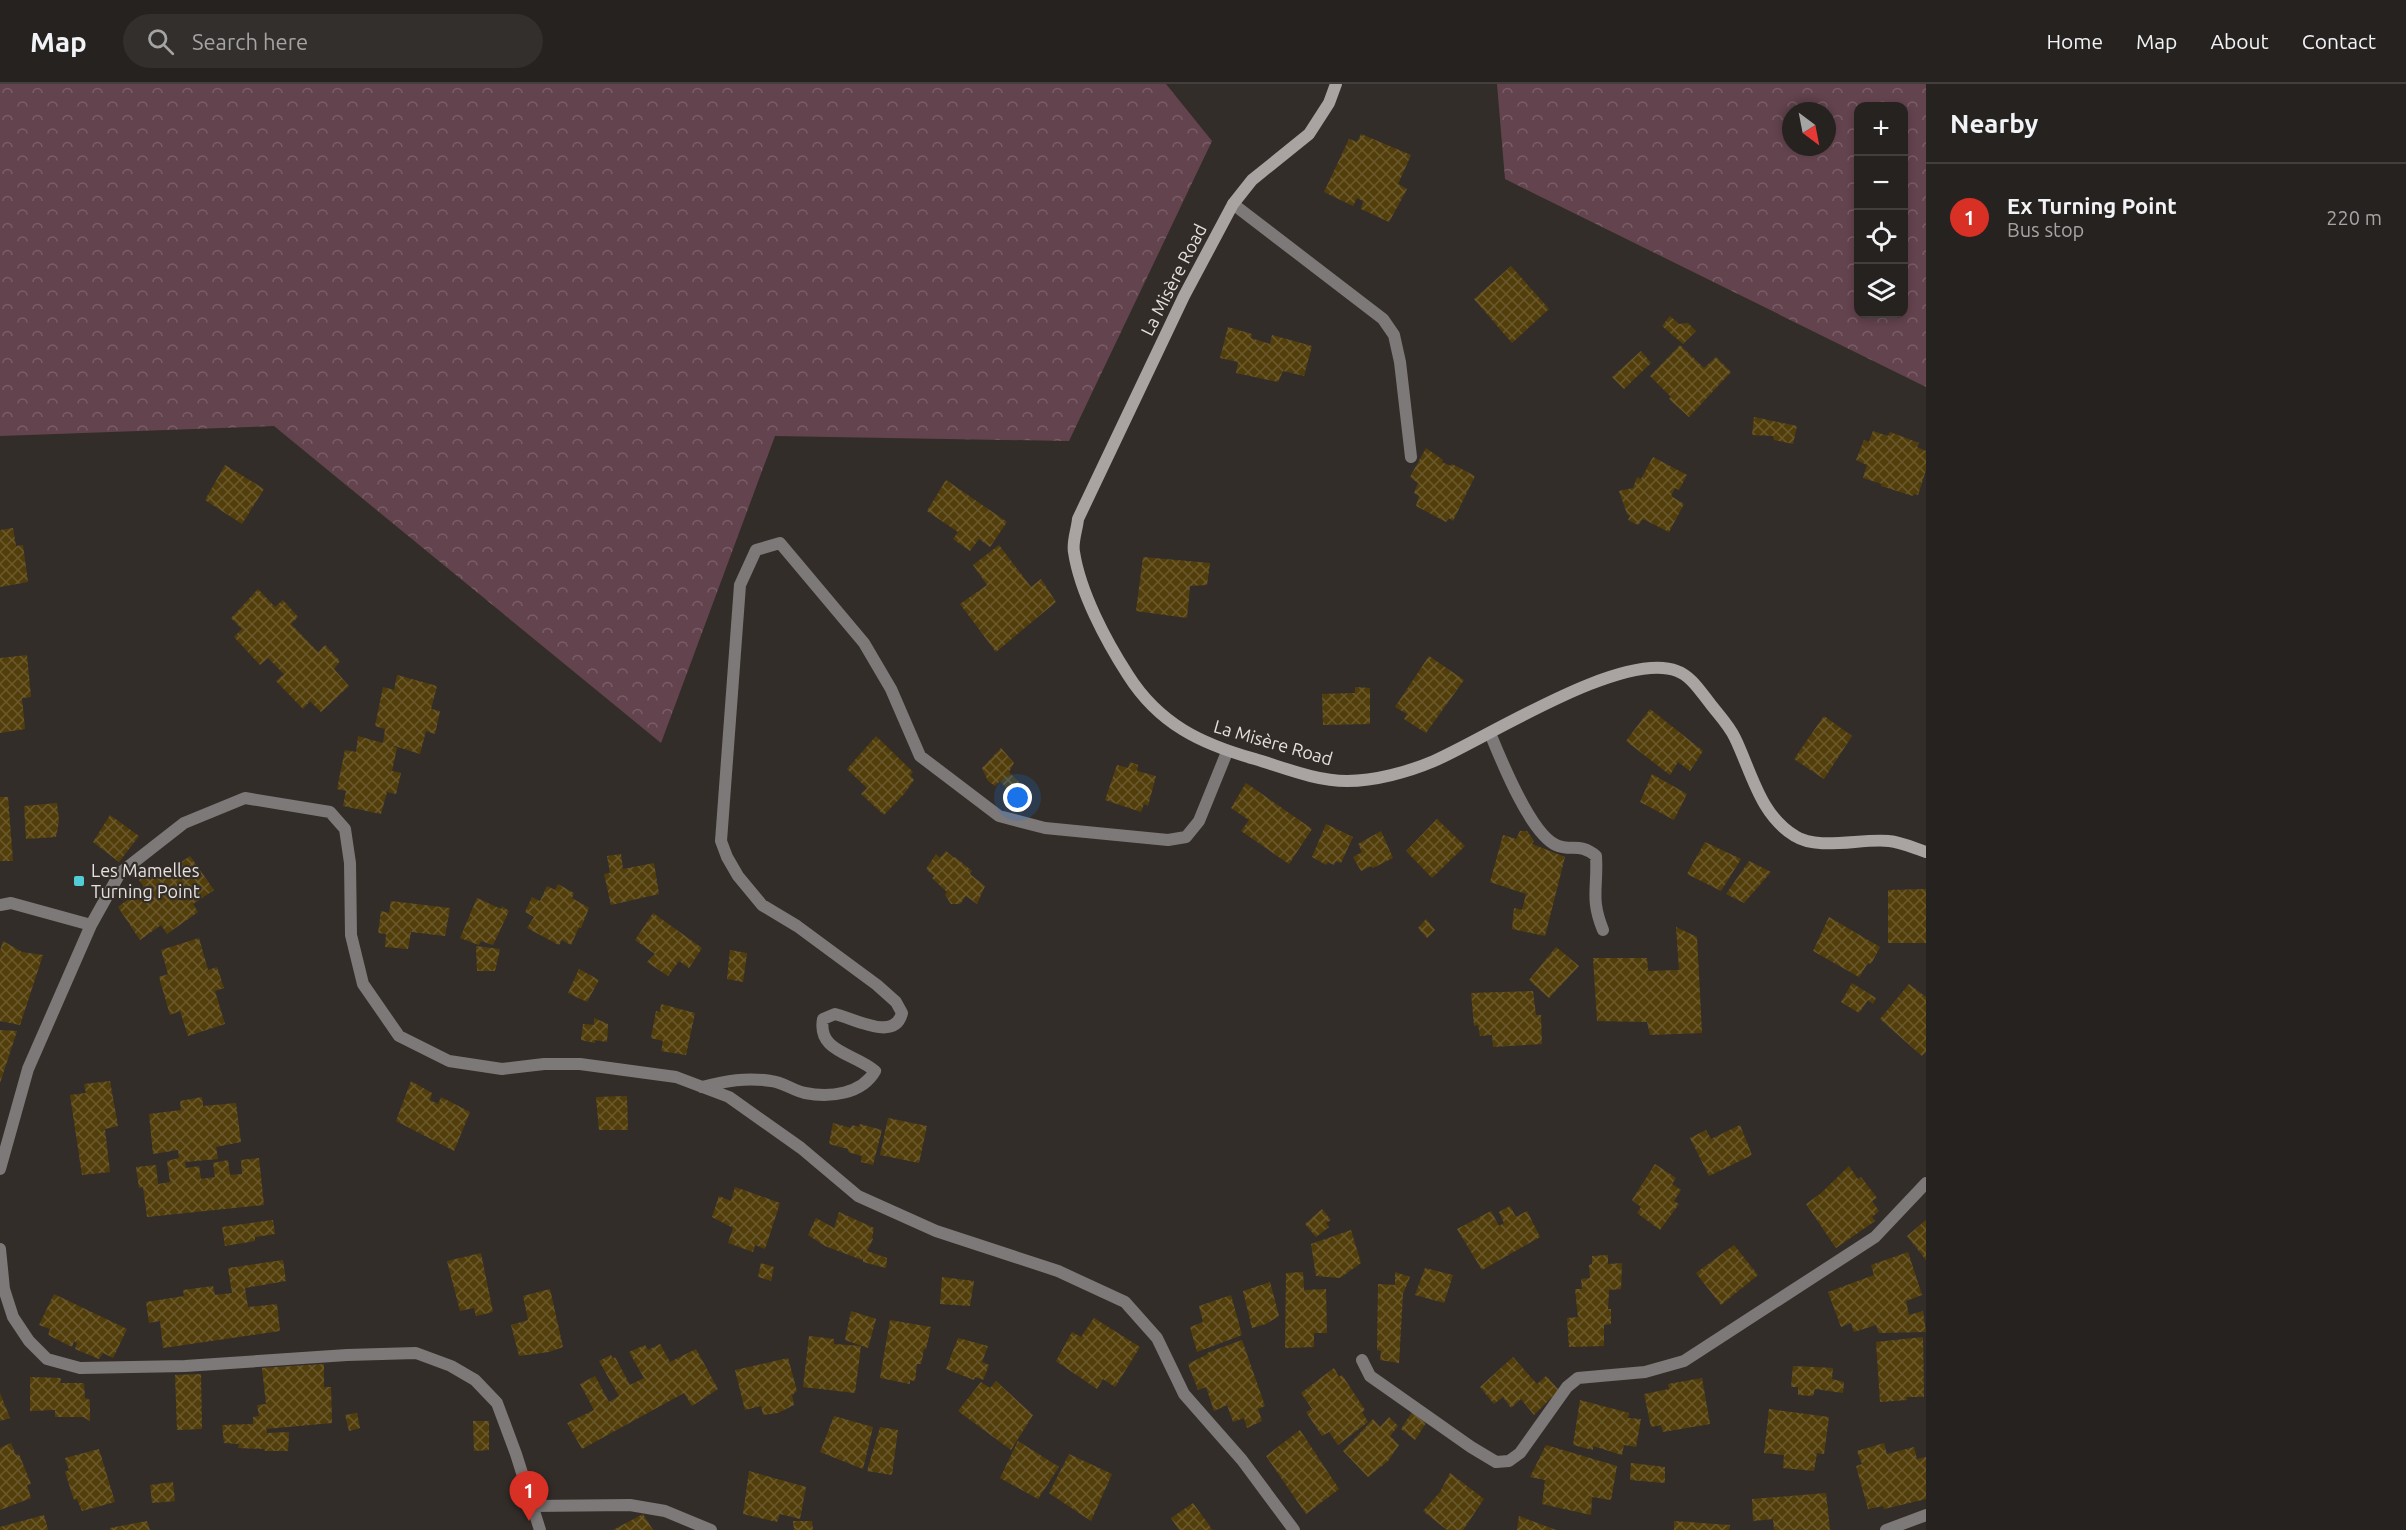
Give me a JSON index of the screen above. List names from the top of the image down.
{
  "streets": {
    "main road": ["La Misère Road"]
  },
  "places": {
    "transit": ["Les Mamelles Turning Point"]
  },
  "north": "bottom right",
  "page": {
    "header": "Map",
    "search": "Search here",
    "nav": [
      "Home",
      "Map",
      "About",
      "Contact"
    ],
    "heading": "Nearby",
    "map_buttons": ["+", "−"],
    "list": [
      {
        "mark": "1",
        "name": "Ex Turning Point",
        "note": "Bus stop",
        "value": "220 m"
      }
    ],
    "pins": "1"
  }
}
